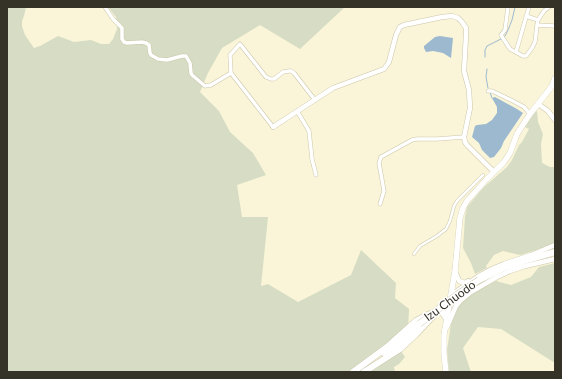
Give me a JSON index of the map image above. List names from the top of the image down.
{
  "streets": {
    "highway": ["Izu Chuodo"]
  }
}
